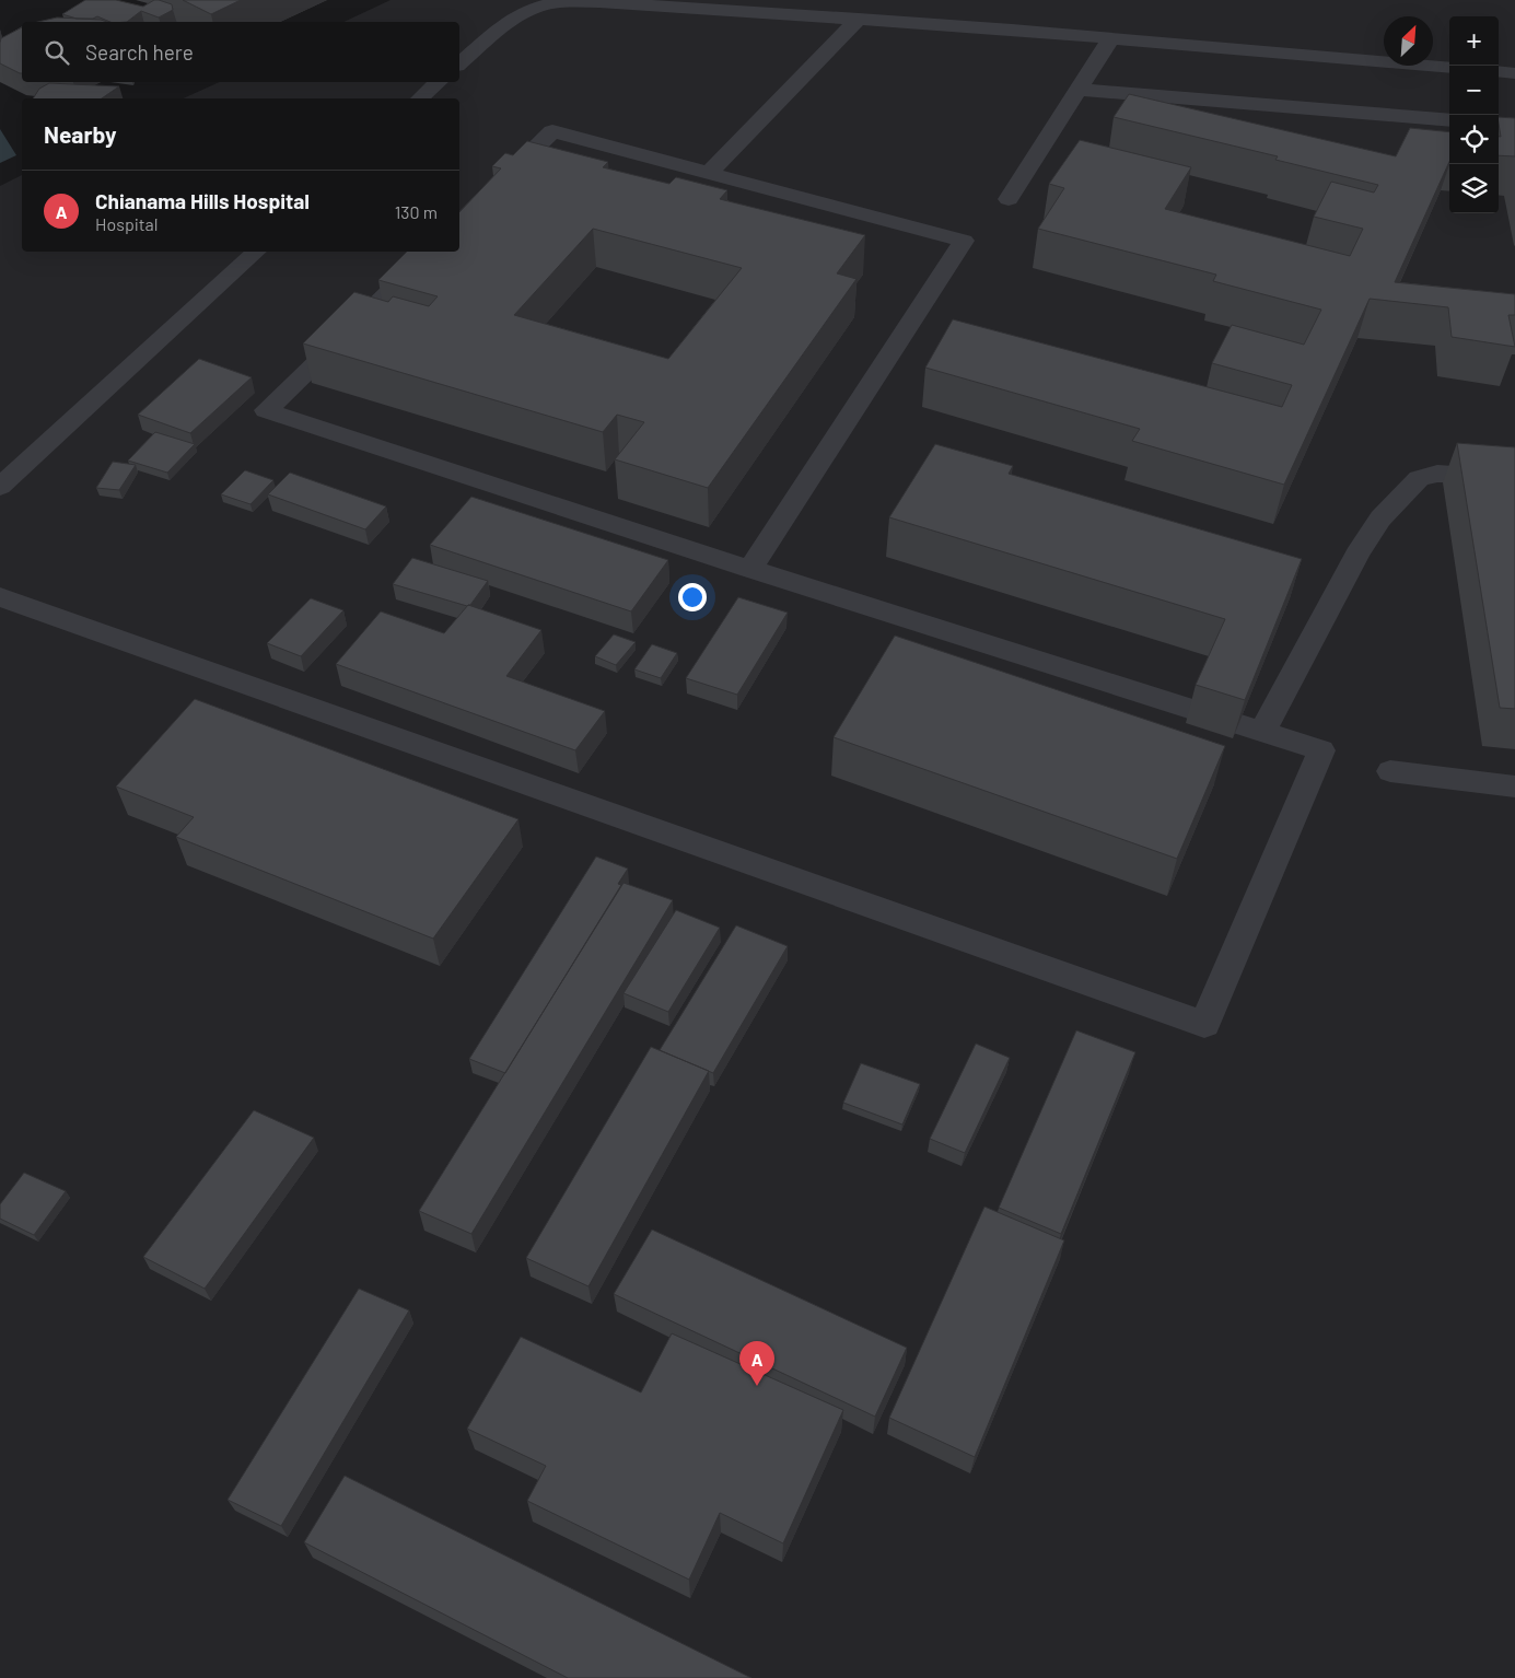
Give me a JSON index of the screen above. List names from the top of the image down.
{
  "north": "top right",
  "page": {
    "map_buttons": ["+", "−"],
    "search": "Search here",
    "heading": "Nearby",
    "list": [
      {
        "mark": "A",
        "name": "Chianama Hills Hospital",
        "note": "Hospital",
        "value": "130 m"
      }
    ],
    "pins": "A"
  }
}
